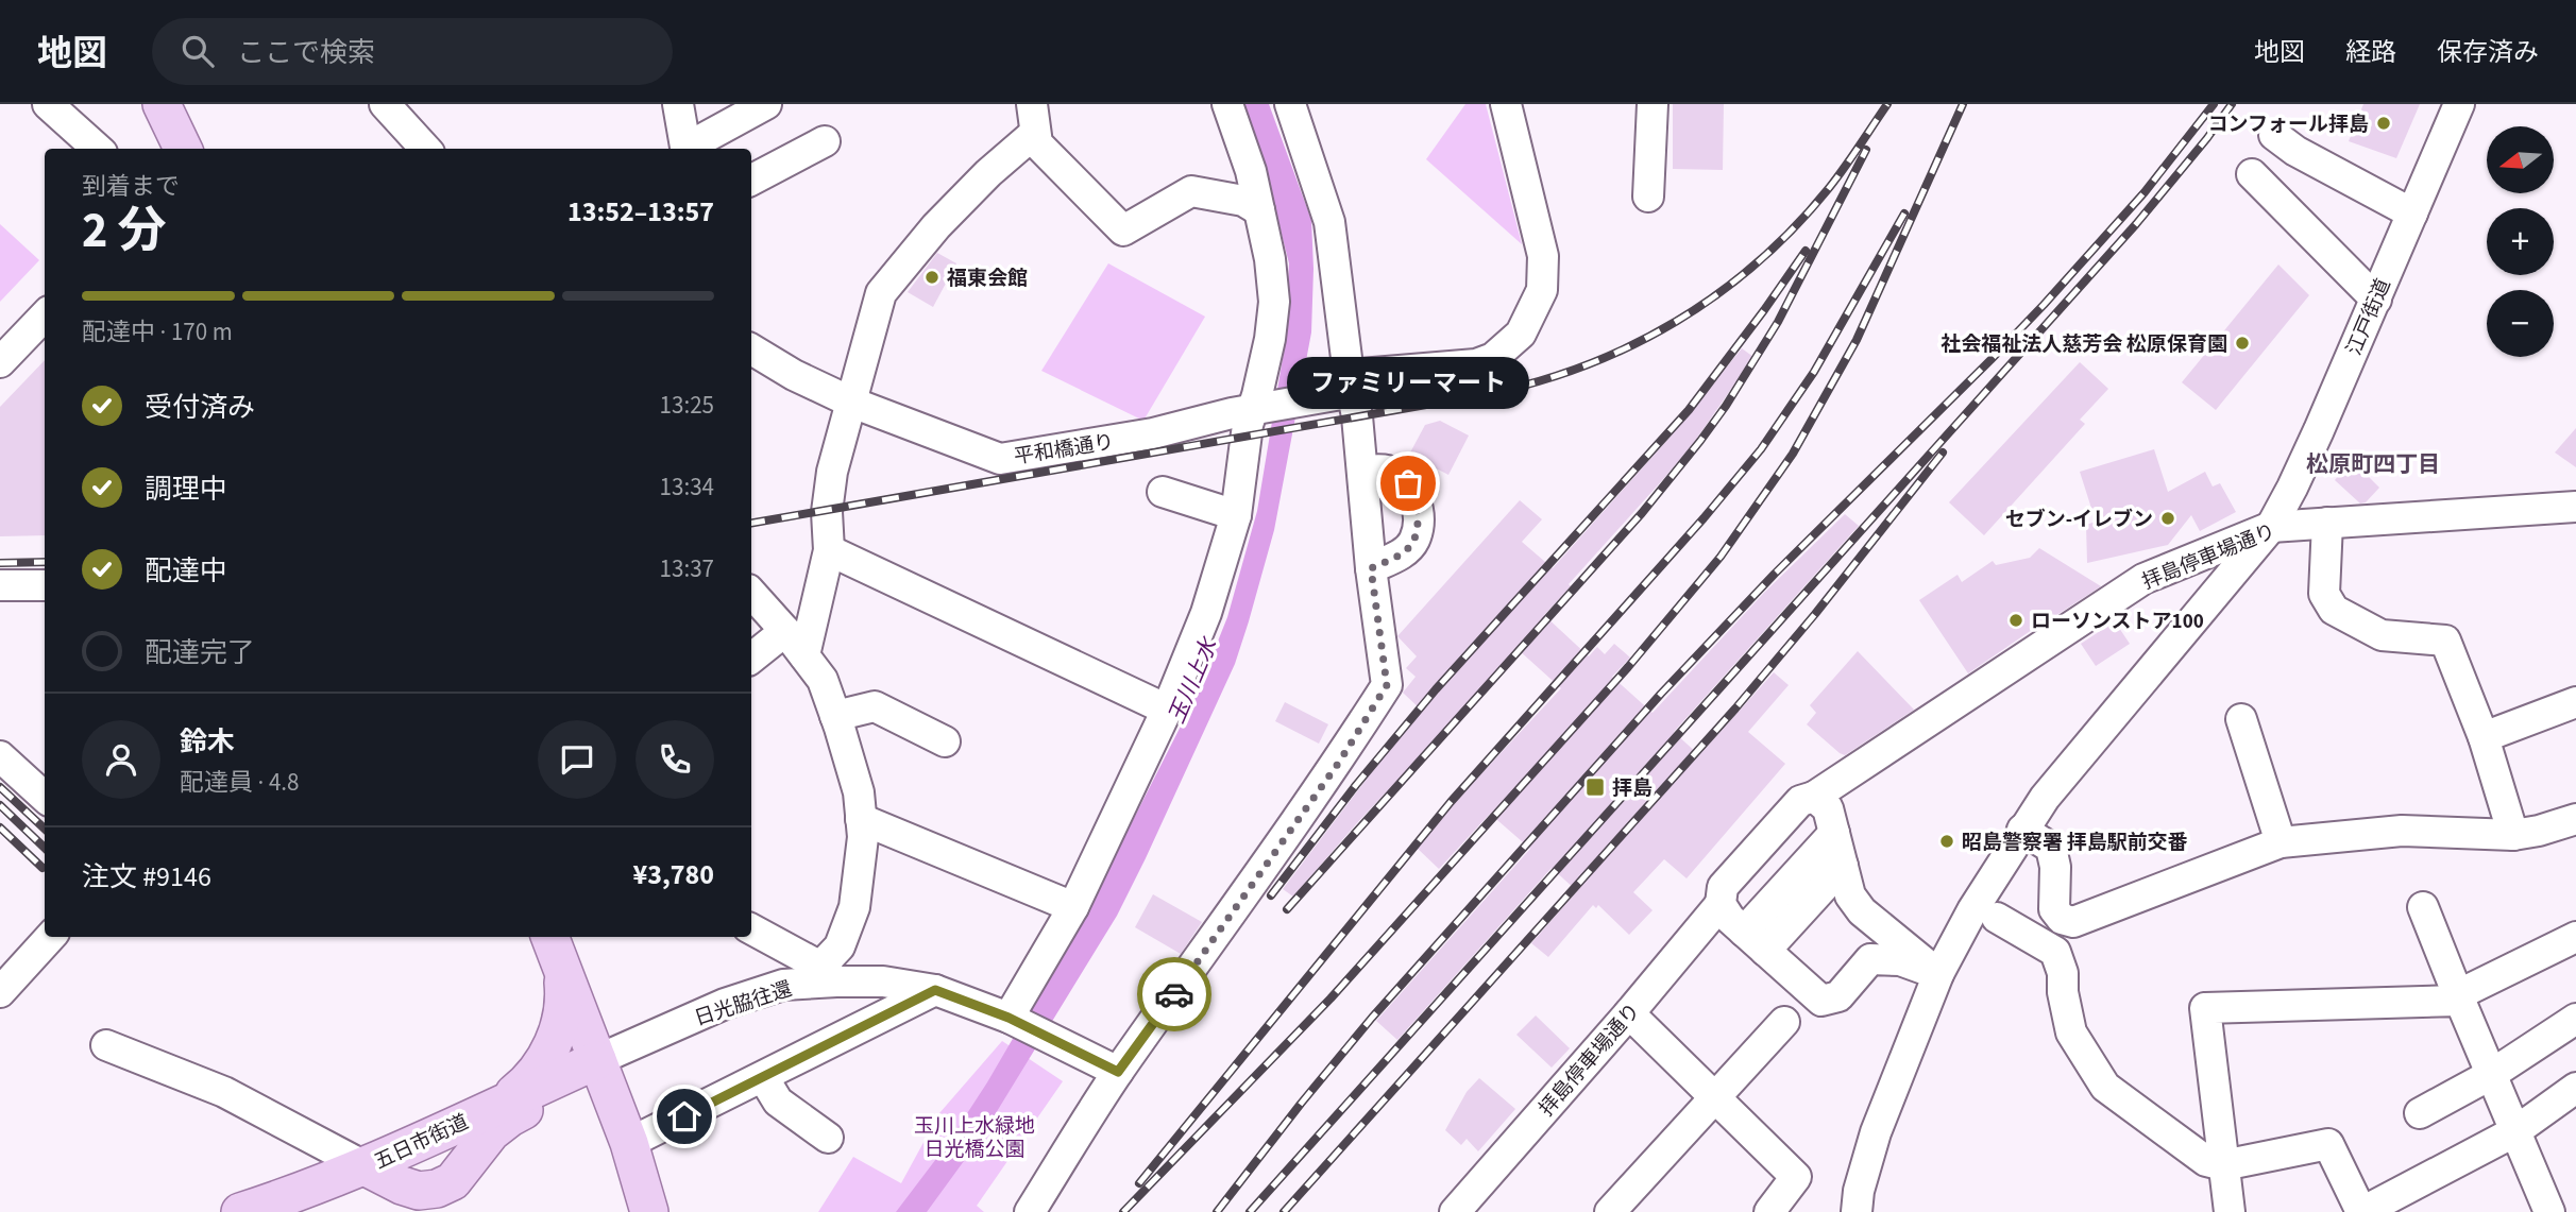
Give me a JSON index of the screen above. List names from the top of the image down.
{
  "streets": {
    "main road": ["五日市街道"],
    "street": [
      "江戸街道",
      "平和橋通り",
      "拝島停車場通り",
      "日光脇往還"
    ]
  },
  "crossings": [
    ["江戸街道", "拝島停車場通り"],
    ["日光脇往還", "五日市街道"]
  ],
  "districts": ["松原町四丁目"],
  "water": ["玉川上水"],
  "parks": ["玉川上水緑地 日光橋公園"],
  "places": {
    "other": [
      "コンフォール拝島",
      "福東会館",
      "社会福祉法人慈芳会 松原保育園",
      "ファミリーマート",
      "セブン-イレブン",
      "ローソンストア100",
      "昭島警察署 拝島駅前交番"
    ],
    "transit": ["拝島"]
  },
  "north": "left",
  "page": {
    "header": "地図",
    "search": "ここで検索",
    "nav": ["地図", "経路", "保存済み"],
    "map_buttons": ["+", "−"],
    "heading": ["2 分", "到着まで", "13:52–13:57"],
    "panel": [
      "鈴木",
      "配達員 · 4.8",
      "注文 #9146",
      "¥3,780"
    ],
    "bar": "配達中 · 170 m",
    "bubble": "ファミリーマート",
    "list": [
      ["受付済み", "13:25"],
      ["調理中", "13:34"],
      ["配達中", "13:37"],
      "配達完了"
    ]
  }
}
